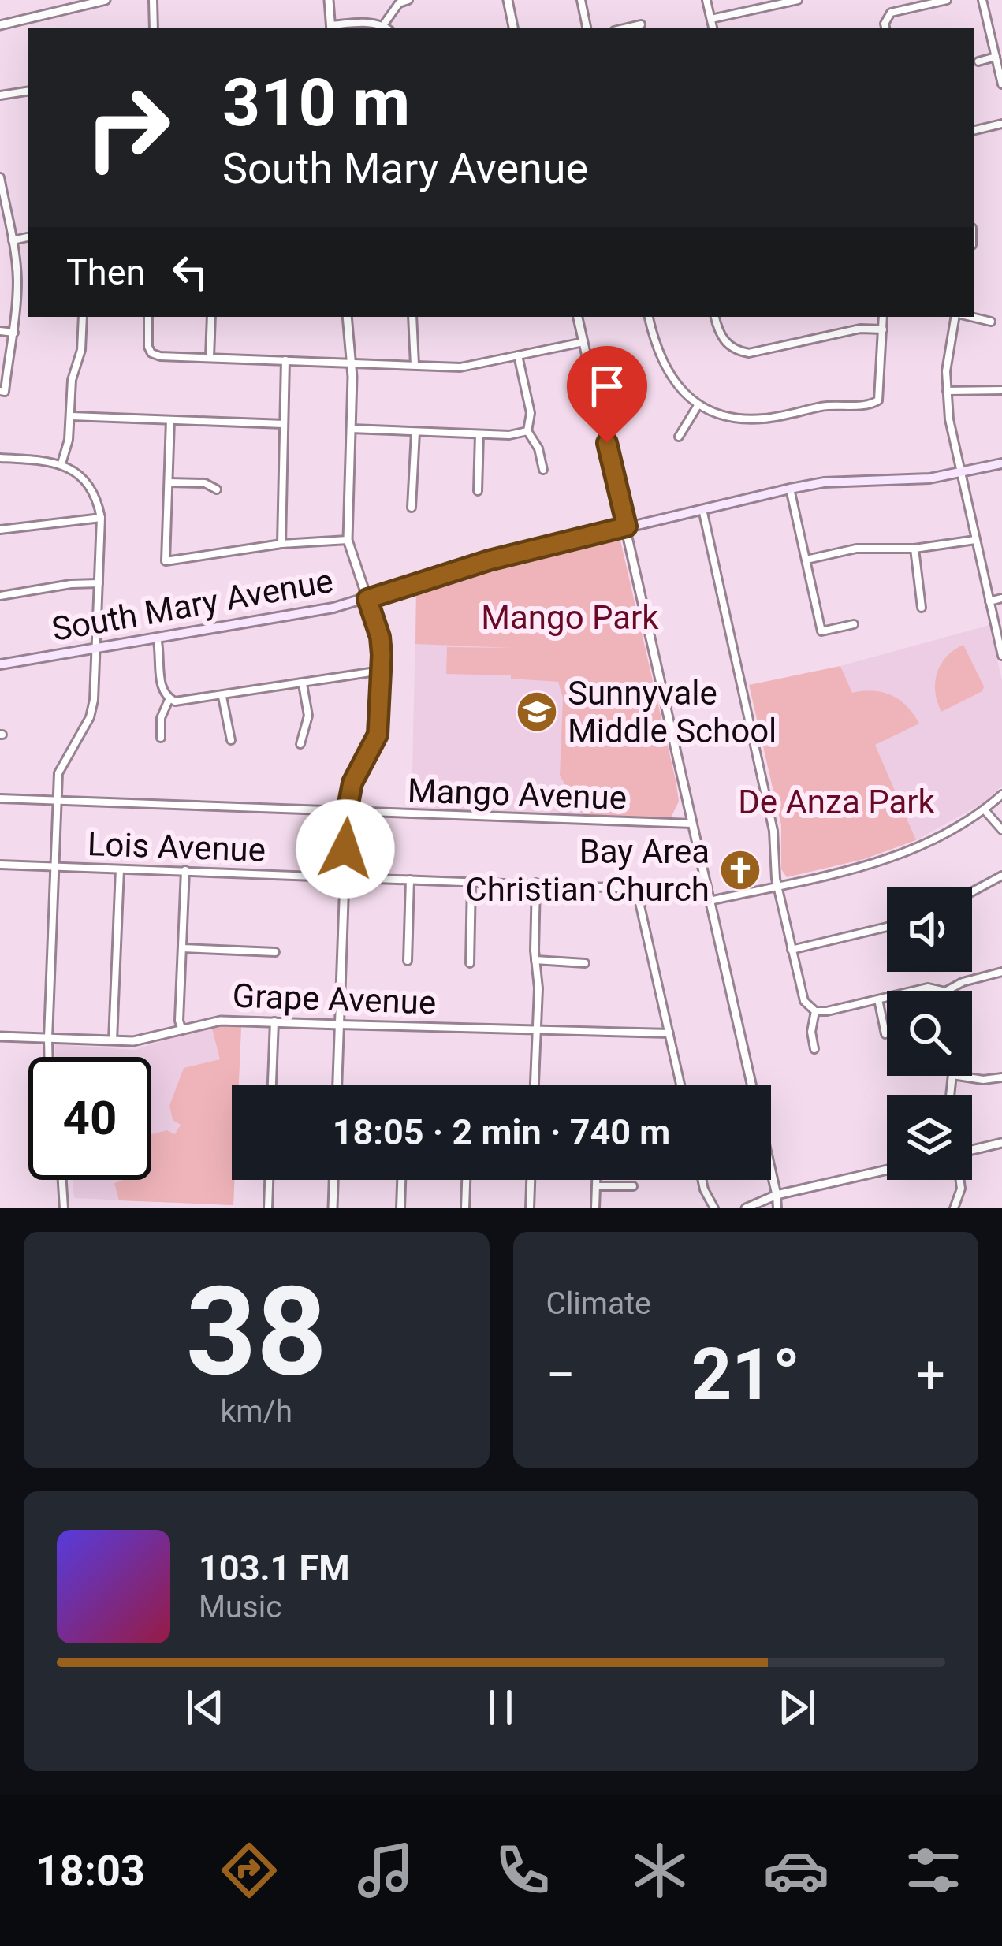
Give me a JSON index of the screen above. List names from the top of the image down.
{
  "streets": {
    "main road": ["South Mary Avenue"],
    "street": ["Mango Avenue", "Lois Avenue", "Grape Avenue"]
  },
  "crossings": [
    ["Lois Avenue", "Grape Avenue"]
  ],
  "parks": ["Mango Park", "De Anza Park"],
  "places": {
    "school or university": ["Sunnyvale Middle School"],
    "church": ["Bay Area Christian Church"]
  },
  "page": {
    "turn": ["310 m", "South Mary Avenue"],
    "then": "Then",
    "limit": "40",
    "trip": "18:05 · 2 min · 740 m",
    "tile": [
      ["38", "km/h"],
      "Climate"
    ],
    "heat": ["−", "21°", "+"],
    "song": ["103.1 FM", "Music"],
    "tabs": "18:03"
  }
}
